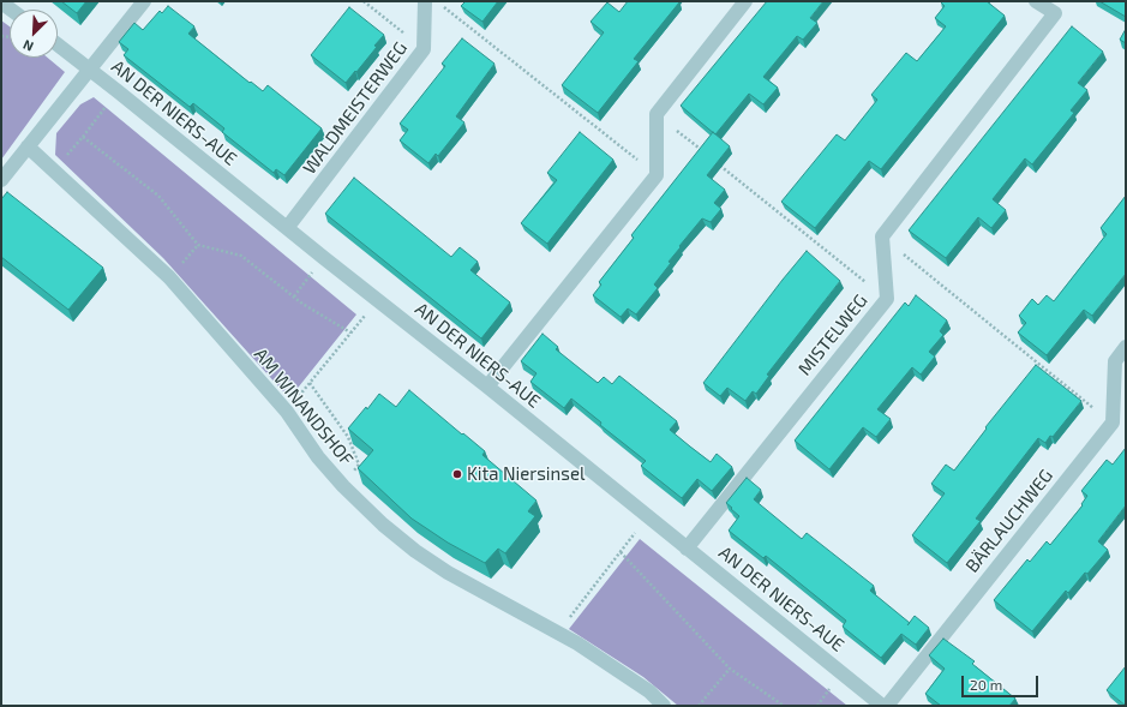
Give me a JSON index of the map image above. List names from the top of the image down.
{
  "streets": {
    "street": [
      "WALDMEISTERWEG",
      "AN DER NIERS-AUE",
      "MISTELWEG",
      "AM WINANDSHOF",
      "BÄRLAUCHWEG"
    ]
  },
  "crossings": [
    ["WALDMEISTERWEG", "AN DER NIERS-AUE"],
    ["AN DER NIERS-AUE", "MISTELWEG"]
  ],
  "places": ["Kita Niersinsel"],
  "scale_bar": "20 m",
  "north": "bottom left"
}
